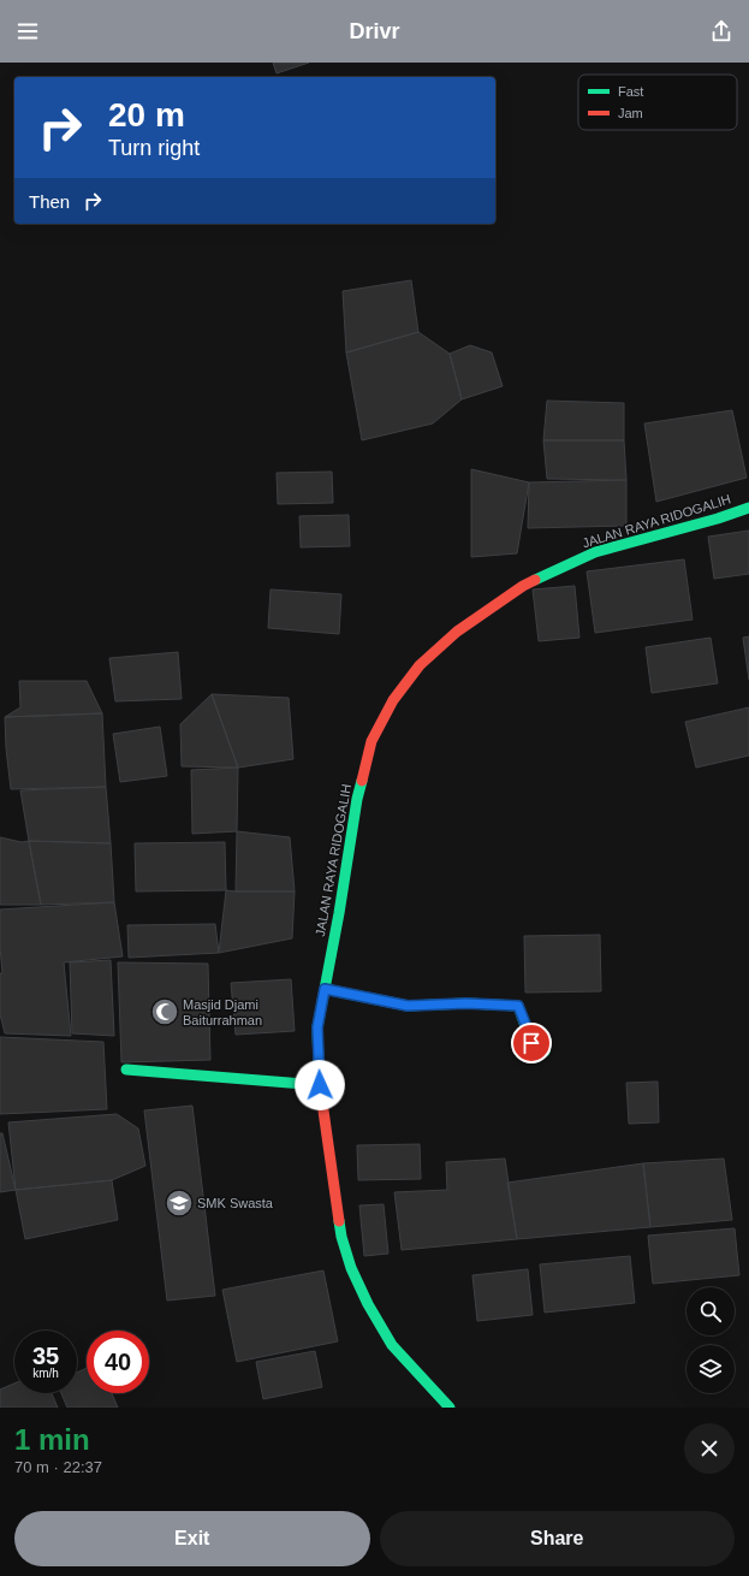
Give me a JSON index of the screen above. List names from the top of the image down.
{
  "streets": {
    "street": ["JALAN RAYA RIDOGALIH"]
  },
  "places": {
    "mosque": ["Masjid Djami Baiturrahman"],
    "school or university": ["SMK Swasta"]
  },
  "legend": ["Fast", "Jam"],
  "page": {
    "header": "Drivr",
    "turn": ["20 m", "Turn right"],
    "then": "Then",
    "speed": "35 km/h",
    "limit": "40",
    "heading": ["1 min", "70 m · 22:37"],
    "buttons": ["Exit", "Share"]
  }
}
